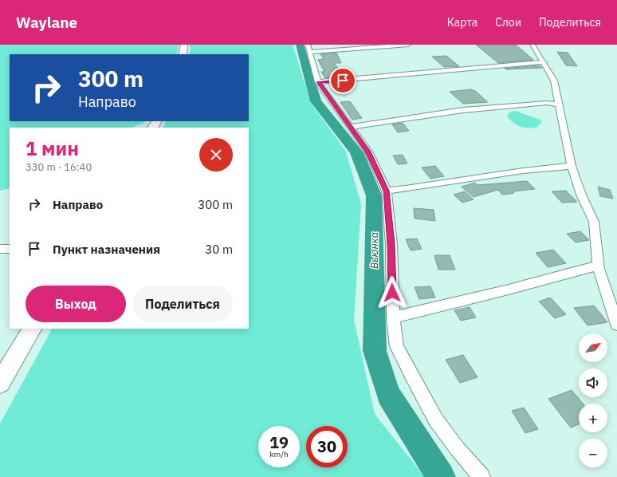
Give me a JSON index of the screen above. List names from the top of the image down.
{
  "water": ["Вьюнка"],
  "north": "top right",
  "page": {
    "header": "Waylane",
    "nav": ["Карта", "Слои", "Поделиться"],
    "turn": ["300 m", "Направо"],
    "heading": ["1 мин", "330 m · 16:40"],
    "list": [
      {
        "name": "Направо",
        "value": "300 m"
      },
      {
        "name": "Пункт назначения",
        "value": "30 m"
      }
    ],
    "buttons": ["Выход", "Поделиться"],
    "map_buttons": ["+", "−"],
    "speed": "19 km/h",
    "limit": "30"
  }
}
